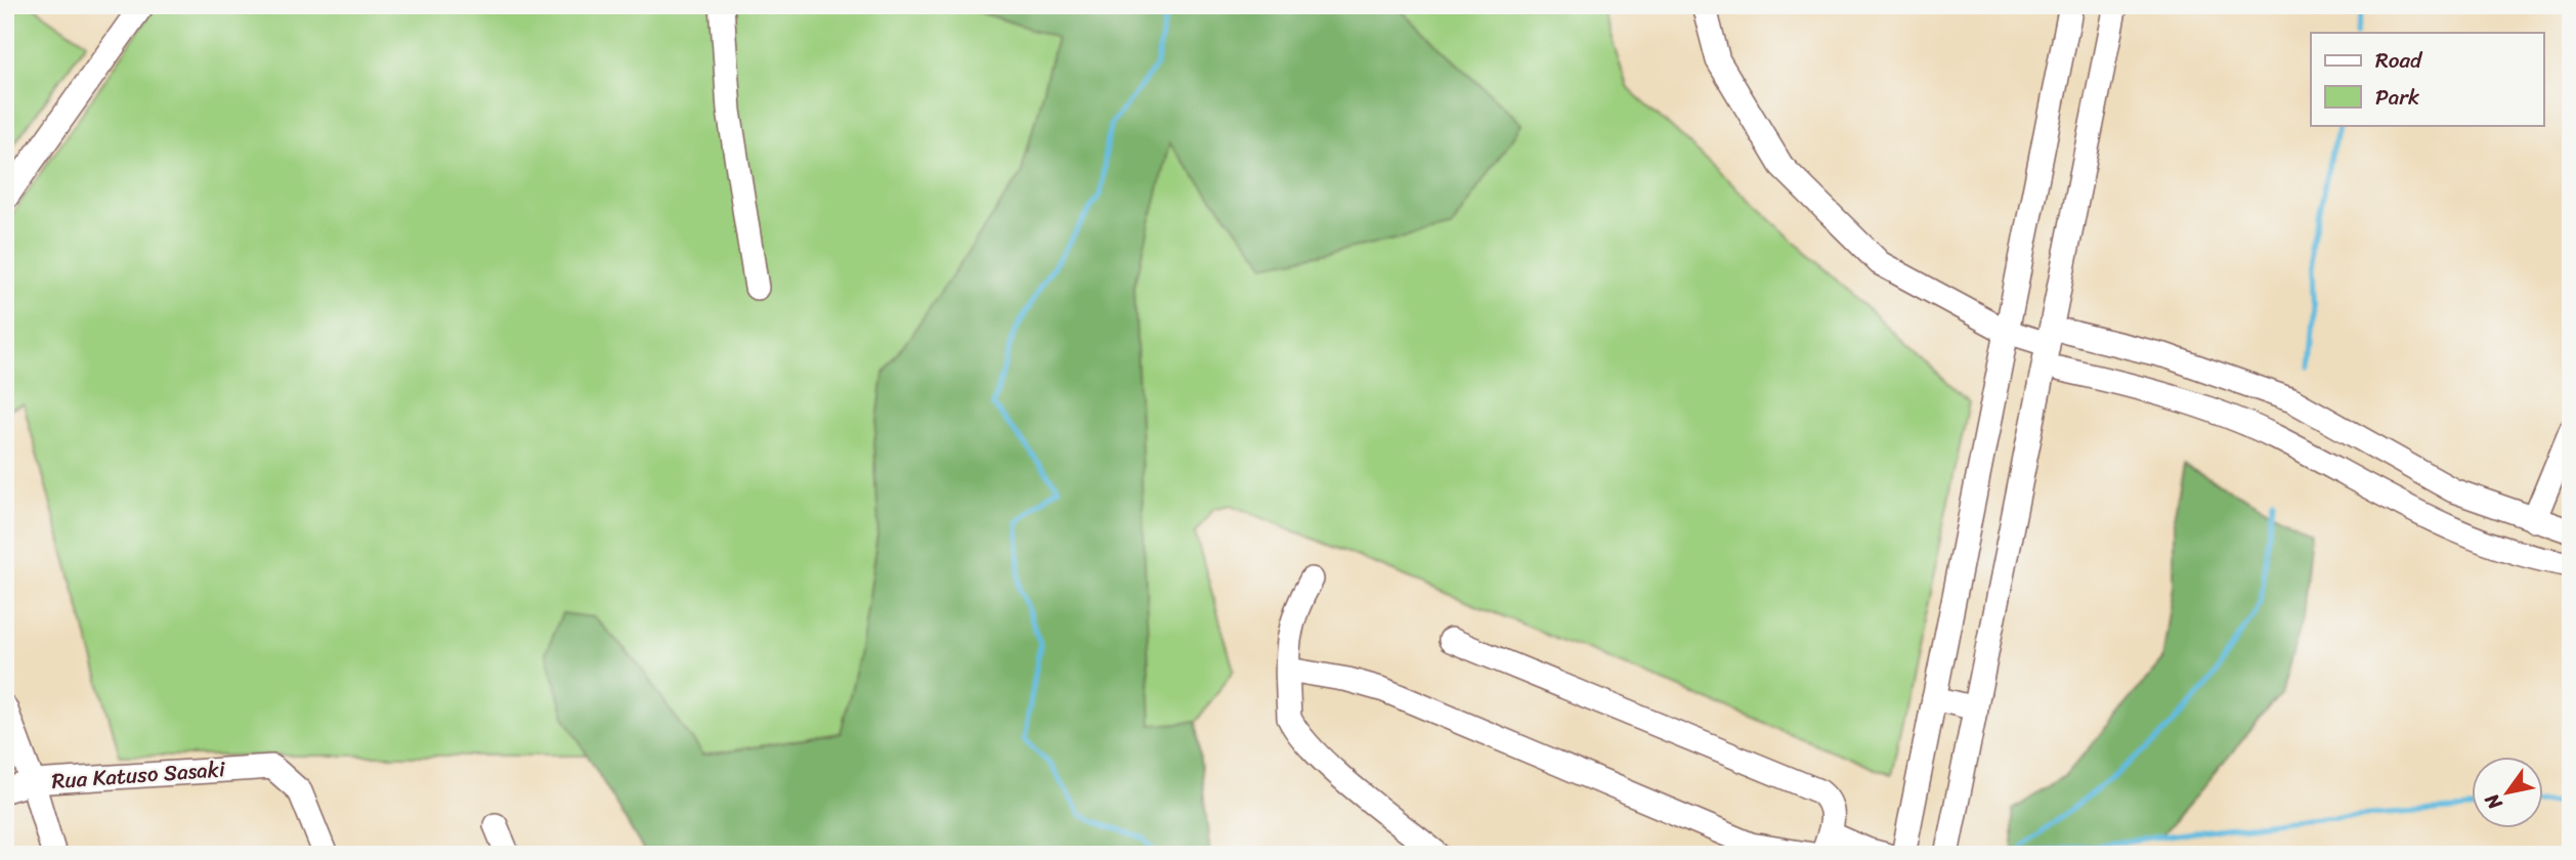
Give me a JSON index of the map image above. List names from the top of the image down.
{
  "streets": {
    "street": ["Rua Katuso Sasaki"]
  },
  "legend": ["Road", "Park"],
  "north": "bottom left"
}
